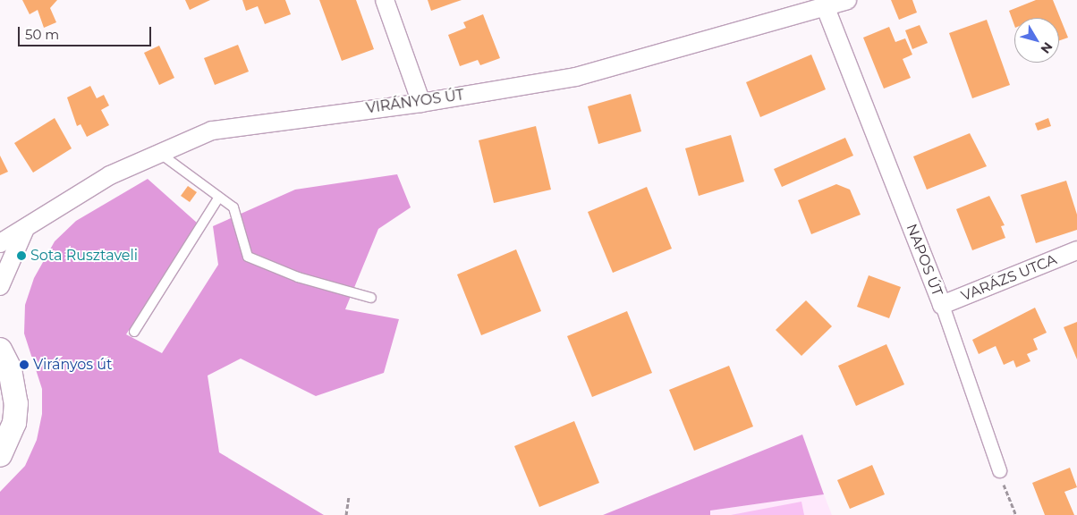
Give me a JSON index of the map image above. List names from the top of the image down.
{
  "streets": {
    "street": ["VIRÁNYOS ÚT", "NAPOS ÚT", "VARÁZS UTCA"]
  },
  "crossings": [
    ["VIRÁNYOS ÚT", "NAPOS ÚT"],
    ["NAPOS ÚT", "VARÁZS UTCA"]
  ],
  "places": ["Sota Rusztaveli", "Virányos út"],
  "scale_bar": "50 m",
  "north": "bottom right"
}
